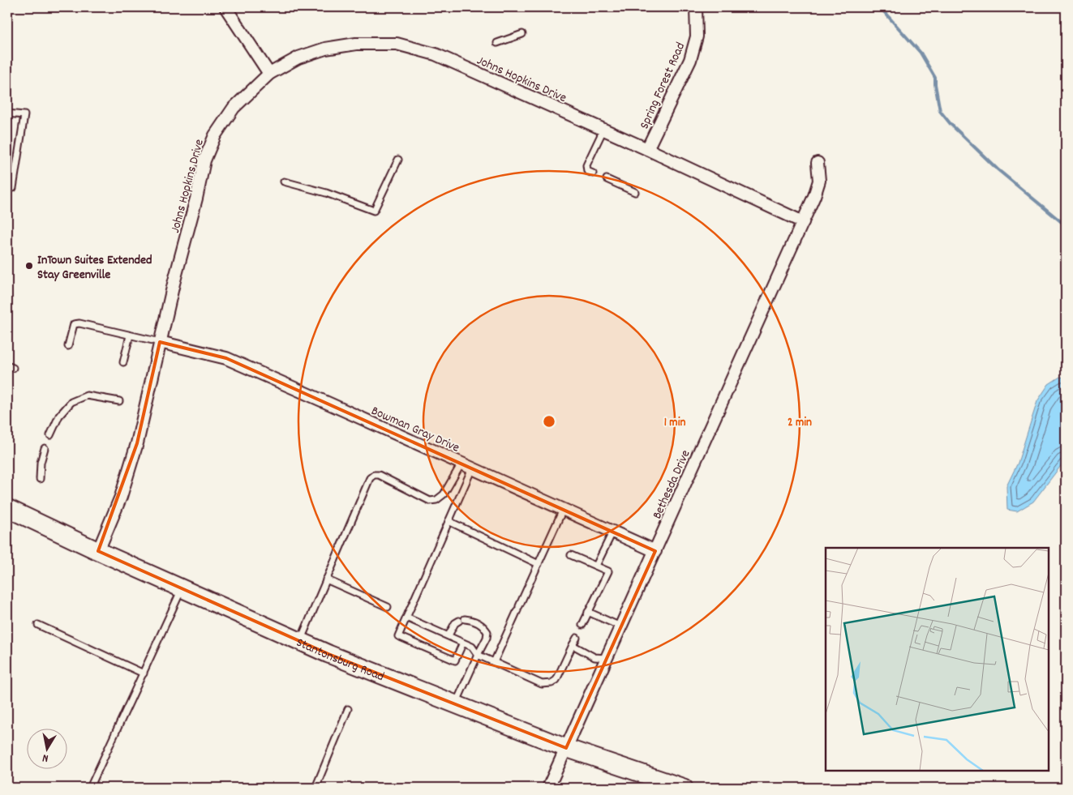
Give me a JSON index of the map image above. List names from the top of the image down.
{
  "streets": {
    "main road": ["Stantonsburg Road"],
    "street": [
      "Johns Hopkins Drive",
      "Spring Forest Road",
      "Bowman Gray Drive",
      "Bethesda Drive"
    ]
  },
  "crossings": [
    ["Johns Hopkins Drive", "Spring Forest Road"],
    ["Johns Hopkins Drive", "Bowman Gray Drive"],
    ["Johns Hopkins Drive", "Bethesda Drive"],
    ["Johns Hopkins Drive", "Stantonsburg Road"],
    ["Bowman Gray Drive", "Bethesda Drive"],
    ["Bethesda Drive", "Stantonsburg Road"]
  ],
  "places": ["InTown Suites Extended Stay Greenville"],
  "north": "bottom",
  "rings": ["1 min", "2 min"]
}
